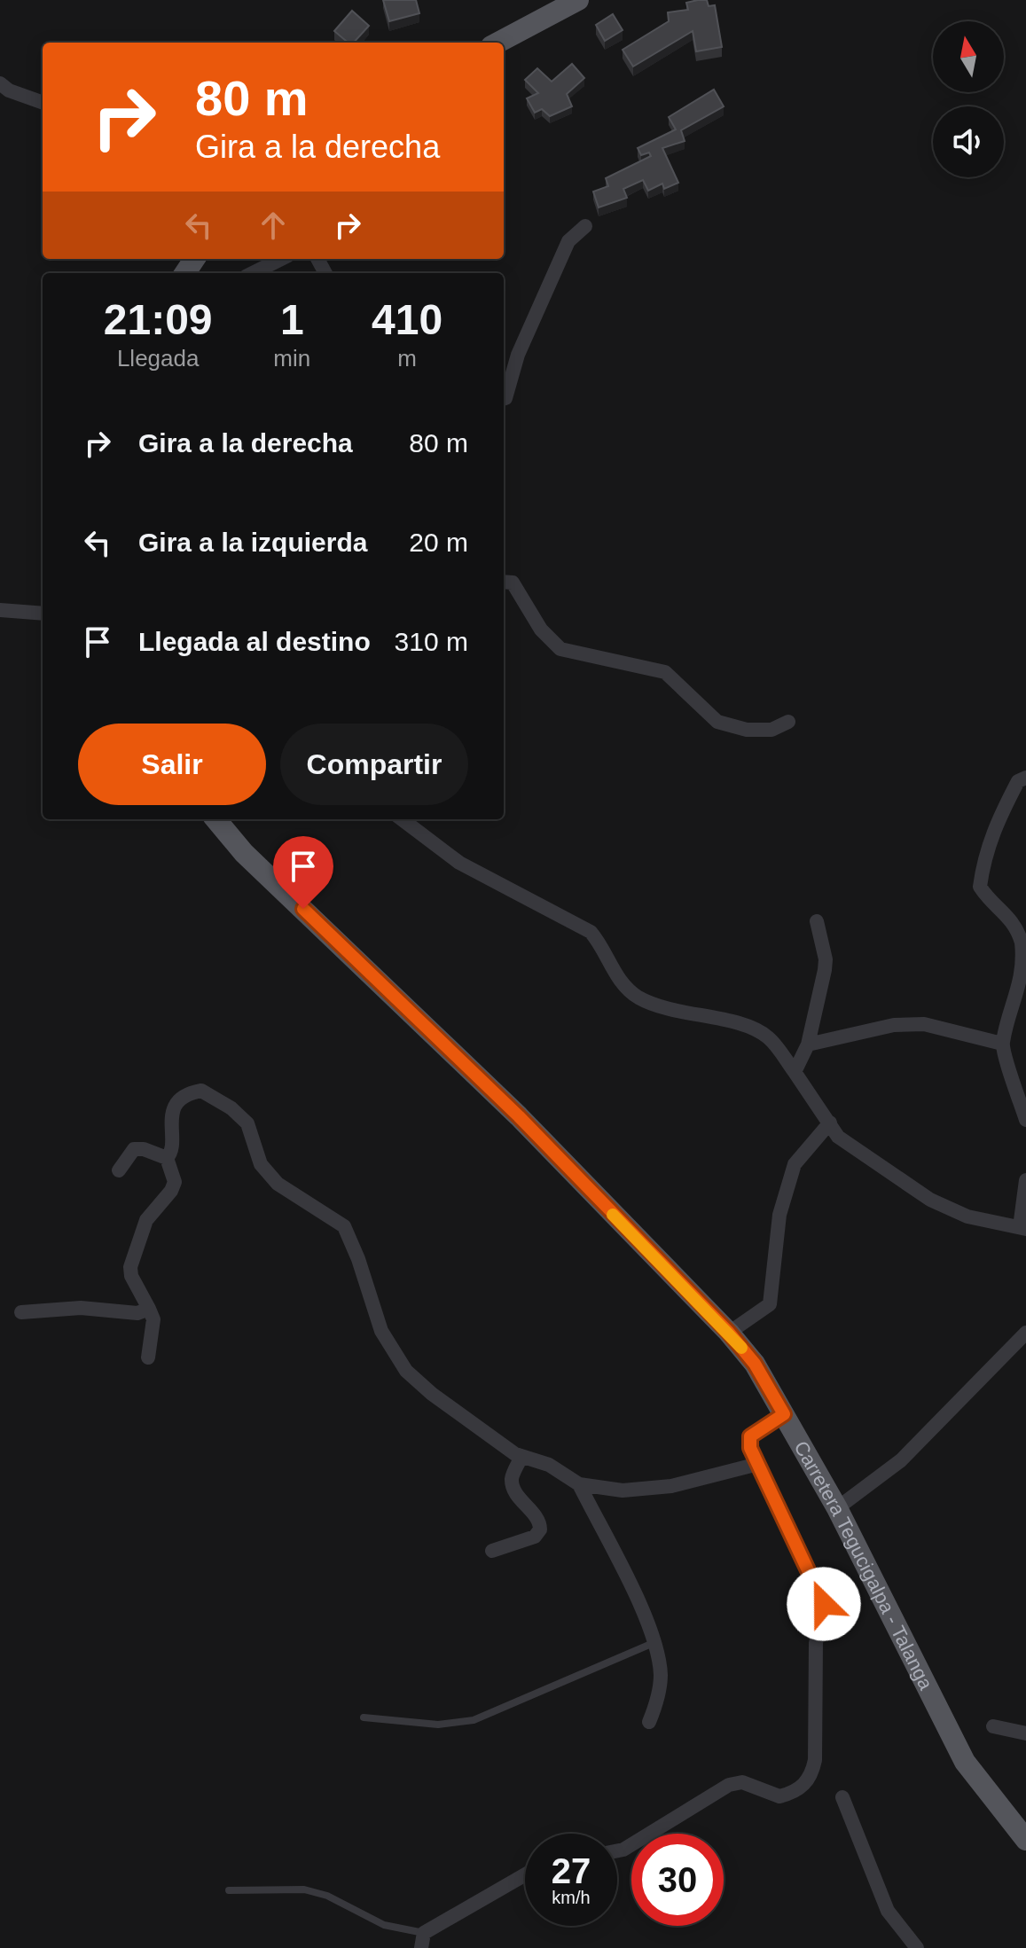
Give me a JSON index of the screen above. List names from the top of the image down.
{
  "streets": {
    "main road": ["Carretera Tegucigalpa - Talanga"]
  },
  "north": "top",
  "page": {
    "turn": ["80 m", "Gira a la derecha"],
    "eta": [
      "21:09",
      "Llegada",
      "1",
      "min",
      "410",
      "m"
    ],
    "list": [
      {
        "name": "Gira a la derecha",
        "value": "80 m"
      },
      {
        "name": "Gira a la izquierda",
        "value": "20 m"
      },
      {
        "name": "Llegada al destino",
        "value": "310 m"
      }
    ],
    "buttons": ["Salir", "Compartir"],
    "speed": "27 km/h",
    "limit": "30"
  }
}
